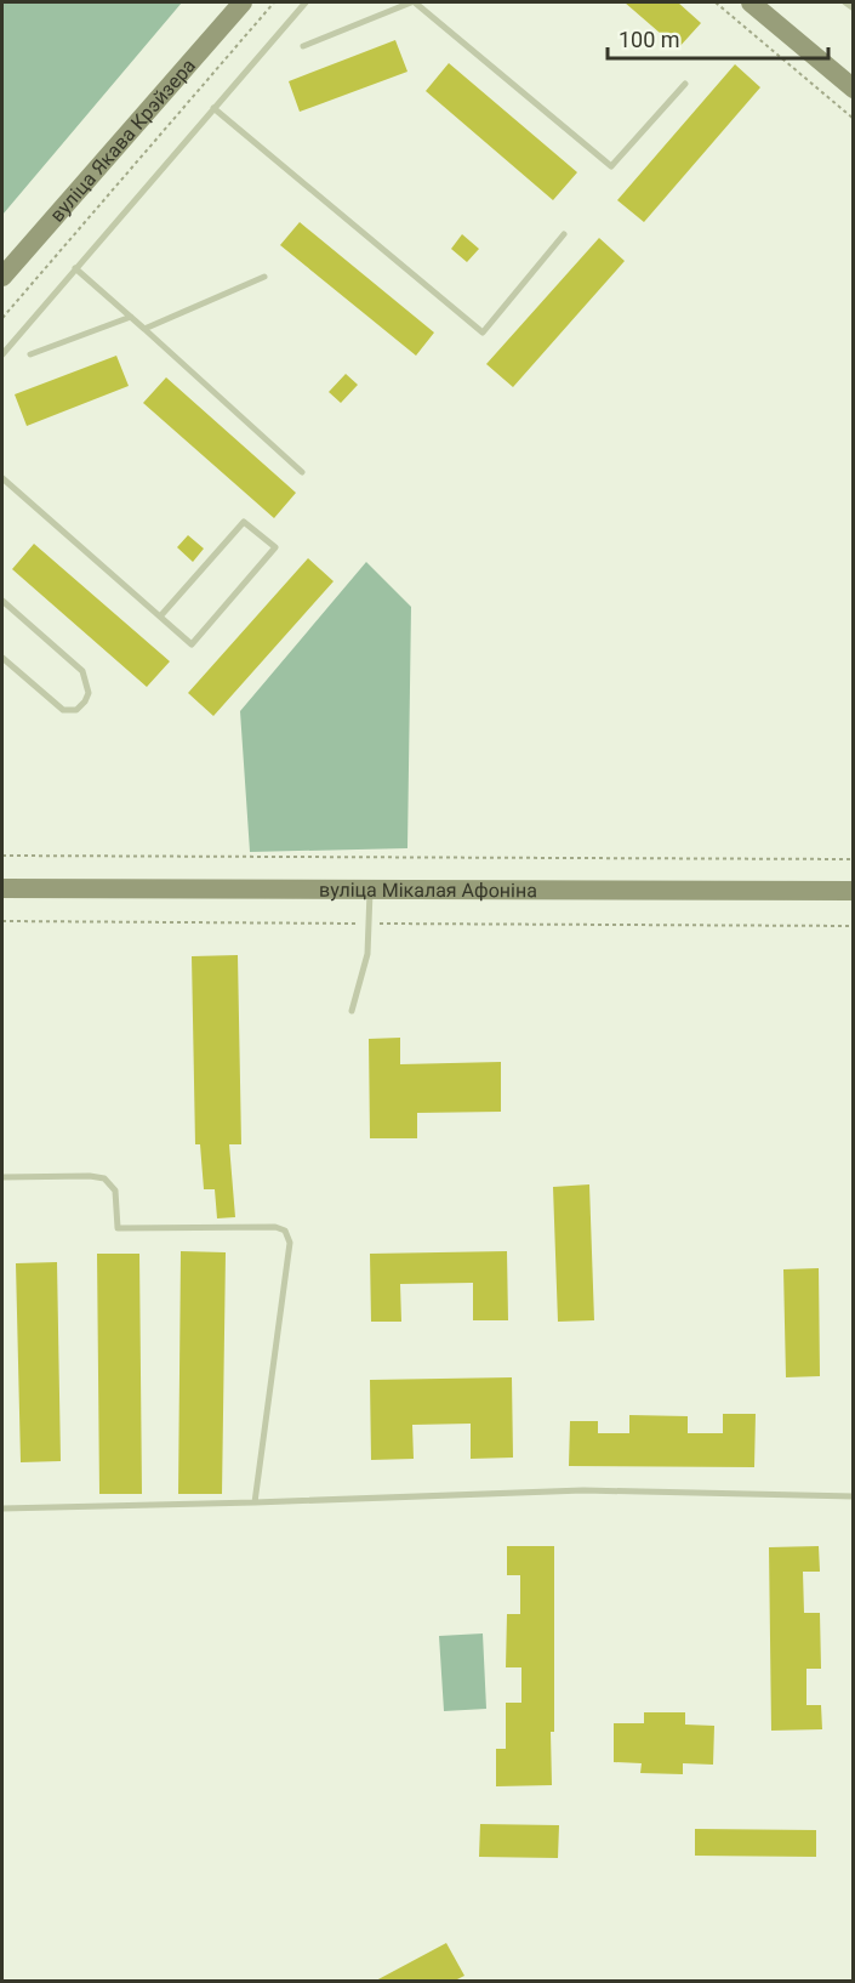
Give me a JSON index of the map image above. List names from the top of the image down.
{
  "streets": {
    "street": ["вуліца Якава Крэйзера", "вуліца Мікалая Афоніна"]
  },
  "scale_bar": "100 m"
}
